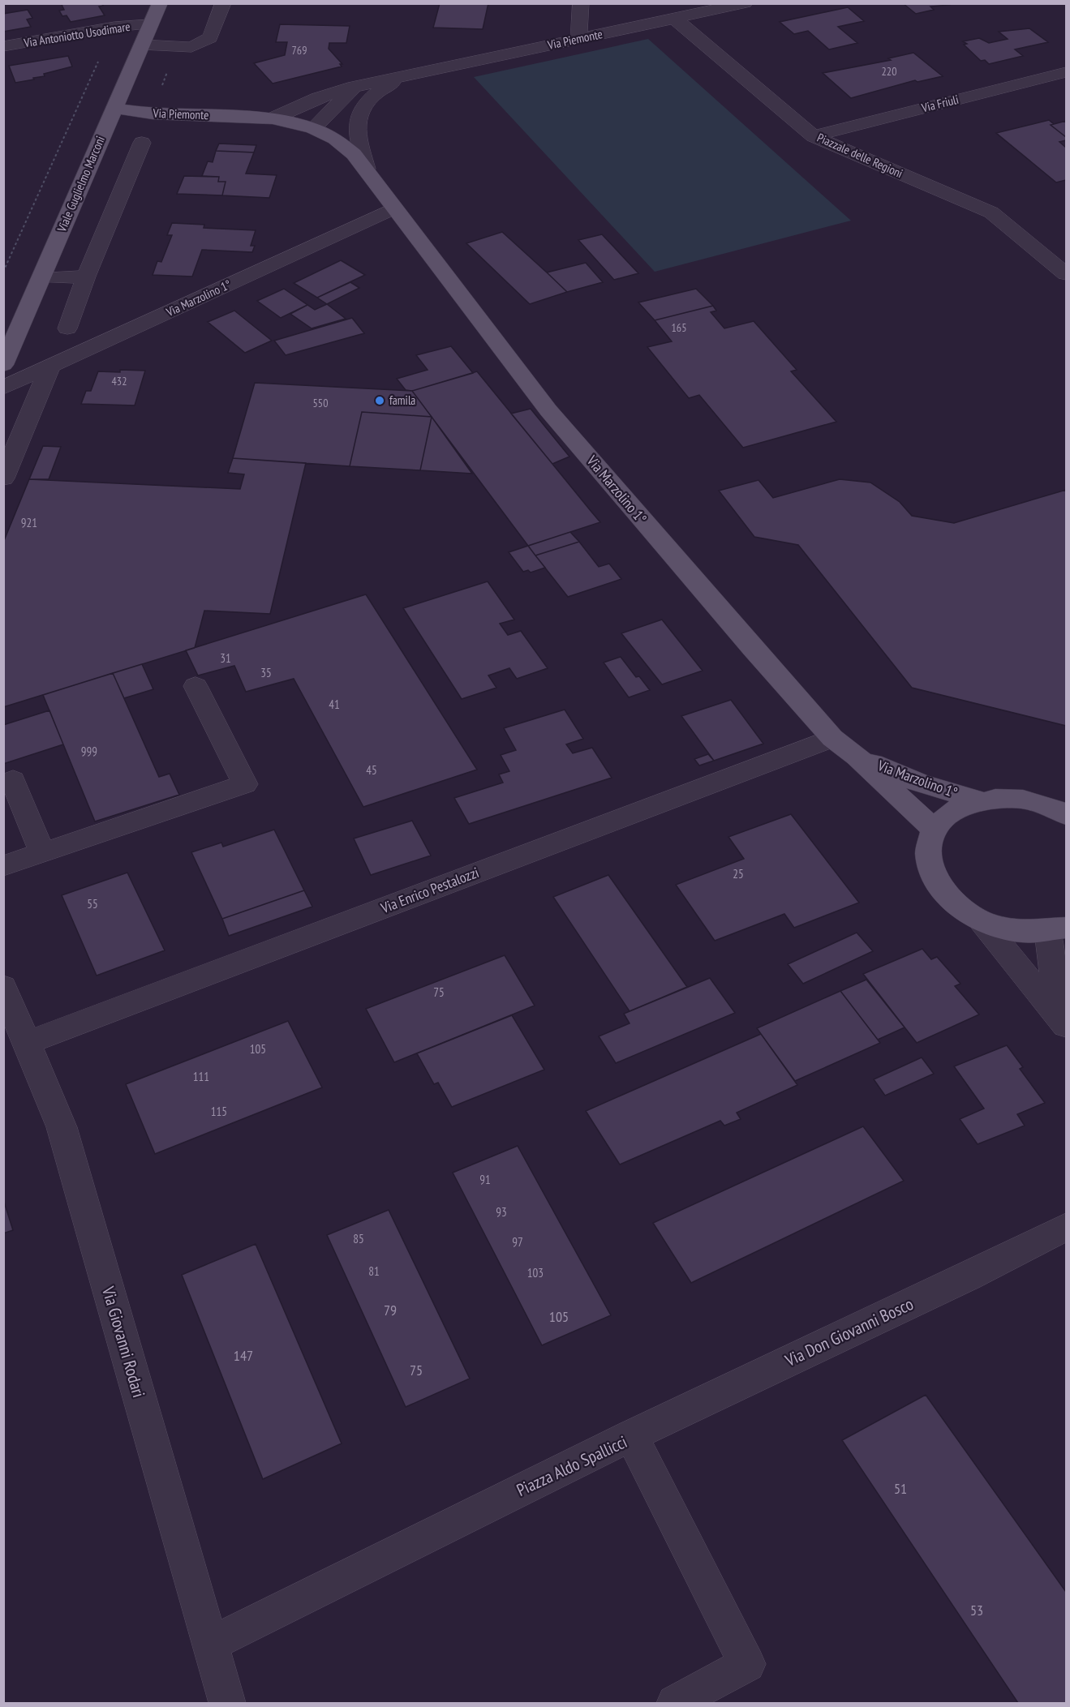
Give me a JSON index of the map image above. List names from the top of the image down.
{
  "streets": {
    "main road": ["Via Piemonte", "Viale Guglielmo Marconi", "Via Marzolino 1°"],
    "street": [
      "Via Antoniotto Usodimare",
      "Via Friuli",
      "Piazzale delle Regioni",
      "Via Enrico Pestalozzi",
      "Via Don Giovanni Bosco",
      "Via Giovanni Rodari",
      "Piazza Aldo Spallicci"
    ]
  },
  "crossings": [
    ["Via Antoniotto Usodimare", "Viale Guglielmo Marconi"],
    ["Via Piemonte", "Piazzale delle Regioni"],
    ["Via Piemonte", "Viale Guglielmo Marconi"],
    ["Via Piemonte", "Via Marzolino 1°"],
    ["Via Friuli", "Piazzale delle Regioni"],
    ["Via Marzolino 1°", "Via Enrico Pestalozzi"],
    ["Via Enrico Pestalozzi", "Via Giovanni Rodari"],
    ["Via Don Giovanni Bosco", "Piazza Aldo Spallicci"],
    ["Via Giovanni Rodari", "Piazza Aldo Spallicci"]
  ],
  "places": ["famila"],
  "house_numbers": [
    "769",
    "220",
    "165",
    "432",
    "550",
    "921",
    "31",
    "35",
    "41",
    "999",
    "45",
    "25",
    "55",
    "75",
    "105",
    "111",
    "115",
    "91",
    "93",
    "85",
    "97",
    "81",
    "103",
    "79",
    "105",
    "147",
    "75",
    "51",
    "53"
  ]
}
